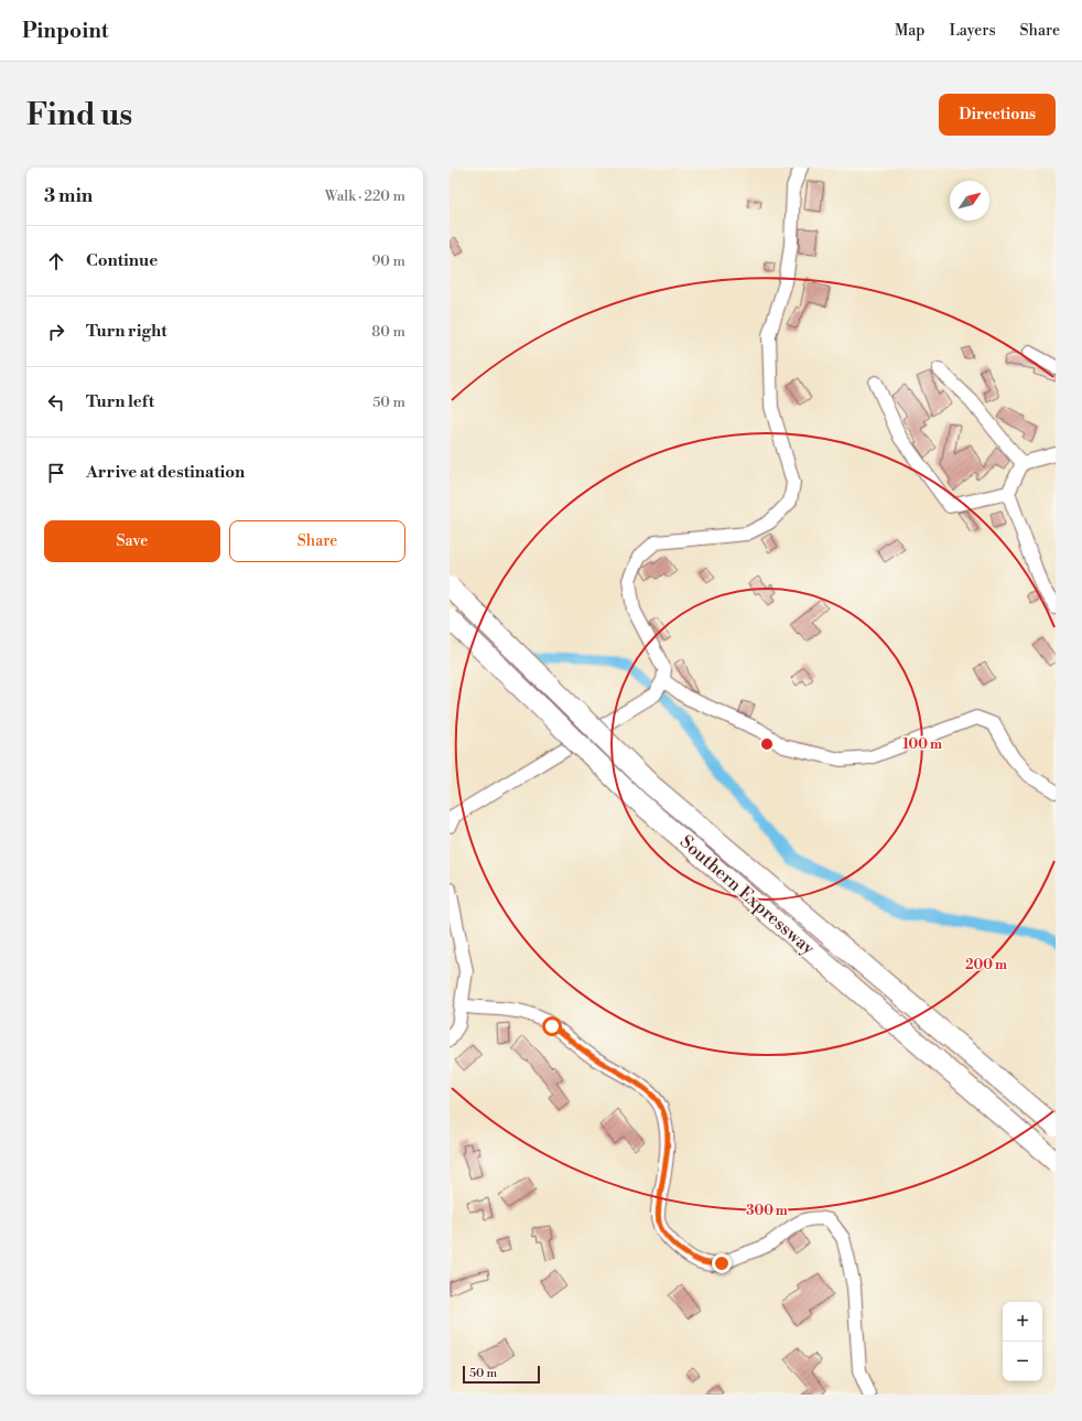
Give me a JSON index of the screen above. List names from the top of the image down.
{
  "streets": {
    "highway": ["Southern Expressway"]
  },
  "scale_bar": "50 m",
  "north": "top right",
  "page": {
    "header": "Pinpoint",
    "nav": ["Map", "Layers", "Share"],
    "buttons": [
      "Directions",
      ["Save", "Share"]
    ],
    "title": "Find us",
    "heading": ["3 min", "Walk · 220 m"],
    "list": [
      ["Continue", "90 m"],
      ["Turn right", "80 m"],
      ["Turn left", "50 m"],
      "Arrive at destination"
    ],
    "map_buttons": ["+", "−"],
    "scale": "50 m"
  },
  "rings": ["100 m", "200 m", "300 m"]
}
